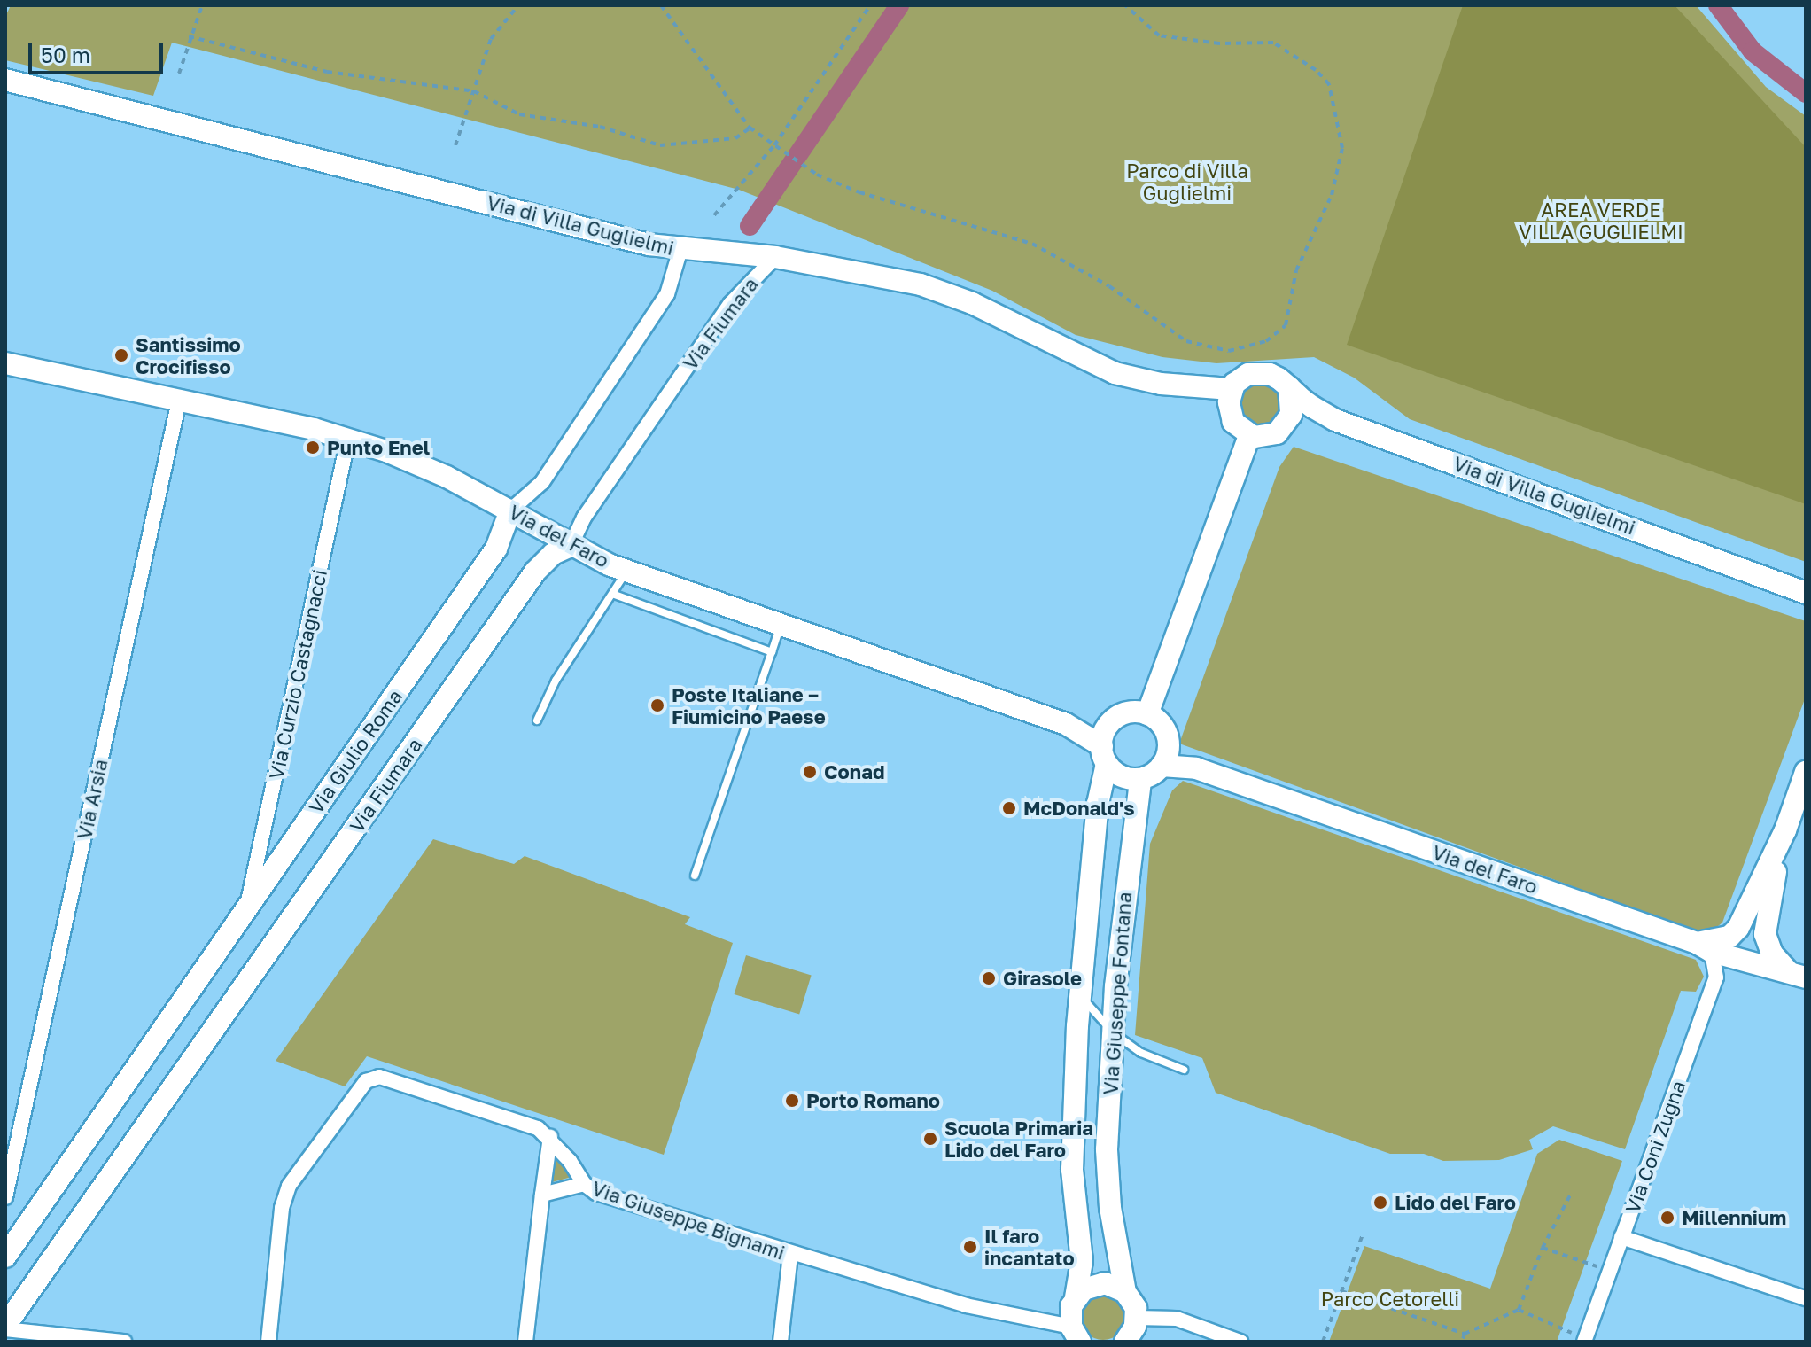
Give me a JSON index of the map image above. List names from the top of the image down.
{
  "streets": {
    "street": [
      "Via di Villa Guglielmi",
      "Via Fiumara",
      "Via del Faro",
      "Via Curzio Castagnacci",
      "Via Giulio Roma",
      "Via Arsia",
      "Via Giuseppe Fontana",
      "Via Coni Zugna",
      "Via Giuseppe Bignami"
    ]
  },
  "crossings": [
    ["Via di Villa Guglielmi", "Via Fiumara"],
    ["Via di Villa Guglielmi", "Via Giulio Roma"],
    ["Via Fiumara", "Via del Faro"],
    ["Via del Faro", "Via Curzio Castagnacci"],
    ["Via del Faro", "Via Giulio Roma"],
    ["Via del Faro", "Via Arsia"],
    ["Via del Faro", "Via Giuseppe Fontana"],
    ["Via del Faro", "Via Coni Zugna"],
    ["Via Curzio Castagnacci", "Via Giulio Roma"],
    ["Via Giuseppe Fontana", "Via Giuseppe Bignami"]
  ],
  "parks": ["Parco di Villa Guglielmi", "AREA VERDE VILLA GUGLIELMI", "Parco Cetorelli"],
  "places": [
    "Santissimo Crocifisso",
    "Punto Enel",
    "Poste Italiane – Fiumicino Paese",
    "Conad",
    "McDonald's",
    "Girasole",
    "Porto Romano",
    "Scuola Primaria Lido del Faro",
    "Lido del Faro",
    "Millennium",
    "Il faro incantato"
  ],
  "scale_bar": "50 m"
}
